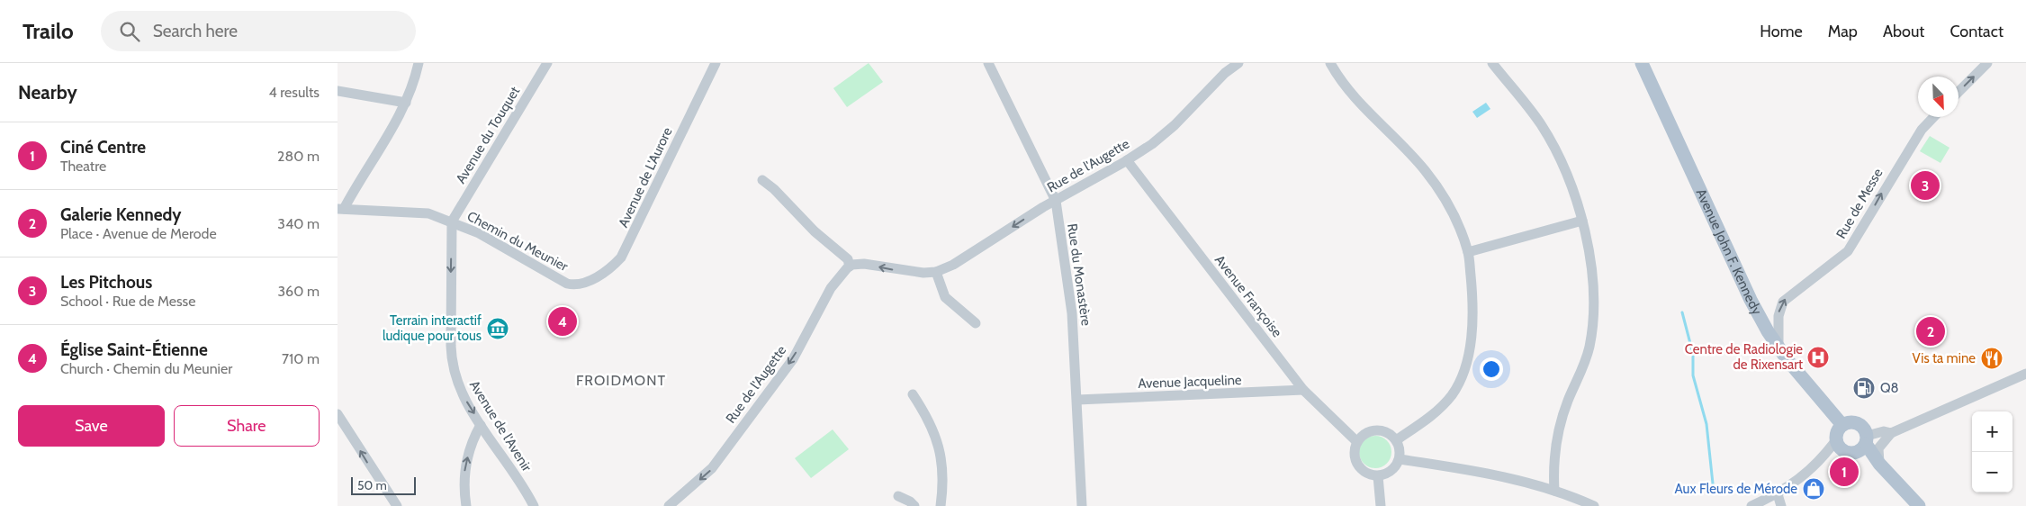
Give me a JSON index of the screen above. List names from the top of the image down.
{
  "streets": {
    "main road": ["Avenue John F. Kennedy"],
    "street": [
      "Avenue du Touquet",
      "Rue de l'Augette",
      "Avenue de L'Aurore",
      "Rue de Messe",
      "Chemin du Meunier",
      "Rue du Monastère",
      "Avenue Françoise",
      "Avenue Jacqueline",
      "Avenue de l'Avenir"
    ]
  },
  "crossings": [
    ["Avenue du Touquet", "Chemin du Meunier"],
    ["Avenue du Touquet", "Avenue de l'Avenir"],
    ["Rue de l'Augette", "Rue du Monastère"],
    ["Rue de l'Augette", "Avenue Françoise"],
    ["Avenue de L'Aurore", "Chemin du Meunier"],
    ["Rue de Messe", "Avenue John F. Kennedy"],
    ["Chemin du Meunier", "Avenue de l'Avenir"],
    ["Rue du Monastère", "Avenue Jacqueline"],
    ["Avenue Françoise", "Avenue Jacqueline"]
  ],
  "one_way": ["Rue de l'Augette", "Rue de Messe", "Avenue de l'Avenir"],
  "districts": ["FROIDMONT"],
  "places": {
    "museum": ["Terrain interactif ludique pour tous"],
    "hospital": ["Centre de Radiologie de Rixensart"],
    "restaurant": ["Vis ta mine"],
    "fuel station": ["Q8"],
    "shop": ["Aux Fleurs de Mérode"]
  },
  "scale_bar": "50 m",
  "north": "bottom right",
  "page": {
    "header": "Trailo",
    "search": "Search here",
    "nav": [
      "Home",
      "Map",
      "About",
      "Contact"
    ],
    "heading": ["Nearby", "4 results"],
    "list": [
      {
        "mark": "1",
        "name": "Ciné Centre",
        "note": "Theatre",
        "value": "280 m"
      },
      {
        "mark": "2",
        "name": "Galerie Kennedy",
        "note": "Place · Avenue de Merode",
        "value": "340 m"
      },
      {
        "mark": "3",
        "name": "Les Pitchous",
        "note": "School · Rue de Messe",
        "value": "360 m"
      },
      {
        "mark": "4",
        "name": "Église Saint-Étienne",
        "note": "Church · Chemin du Meunier",
        "value": "710 m"
      }
    ],
    "pins": [
      "3",
      "4",
      "2",
      "1"
    ],
    "buttons": ["Save", "Share"],
    "map_buttons": ["+", "−"],
    "scale": "50 m"
  }
}
